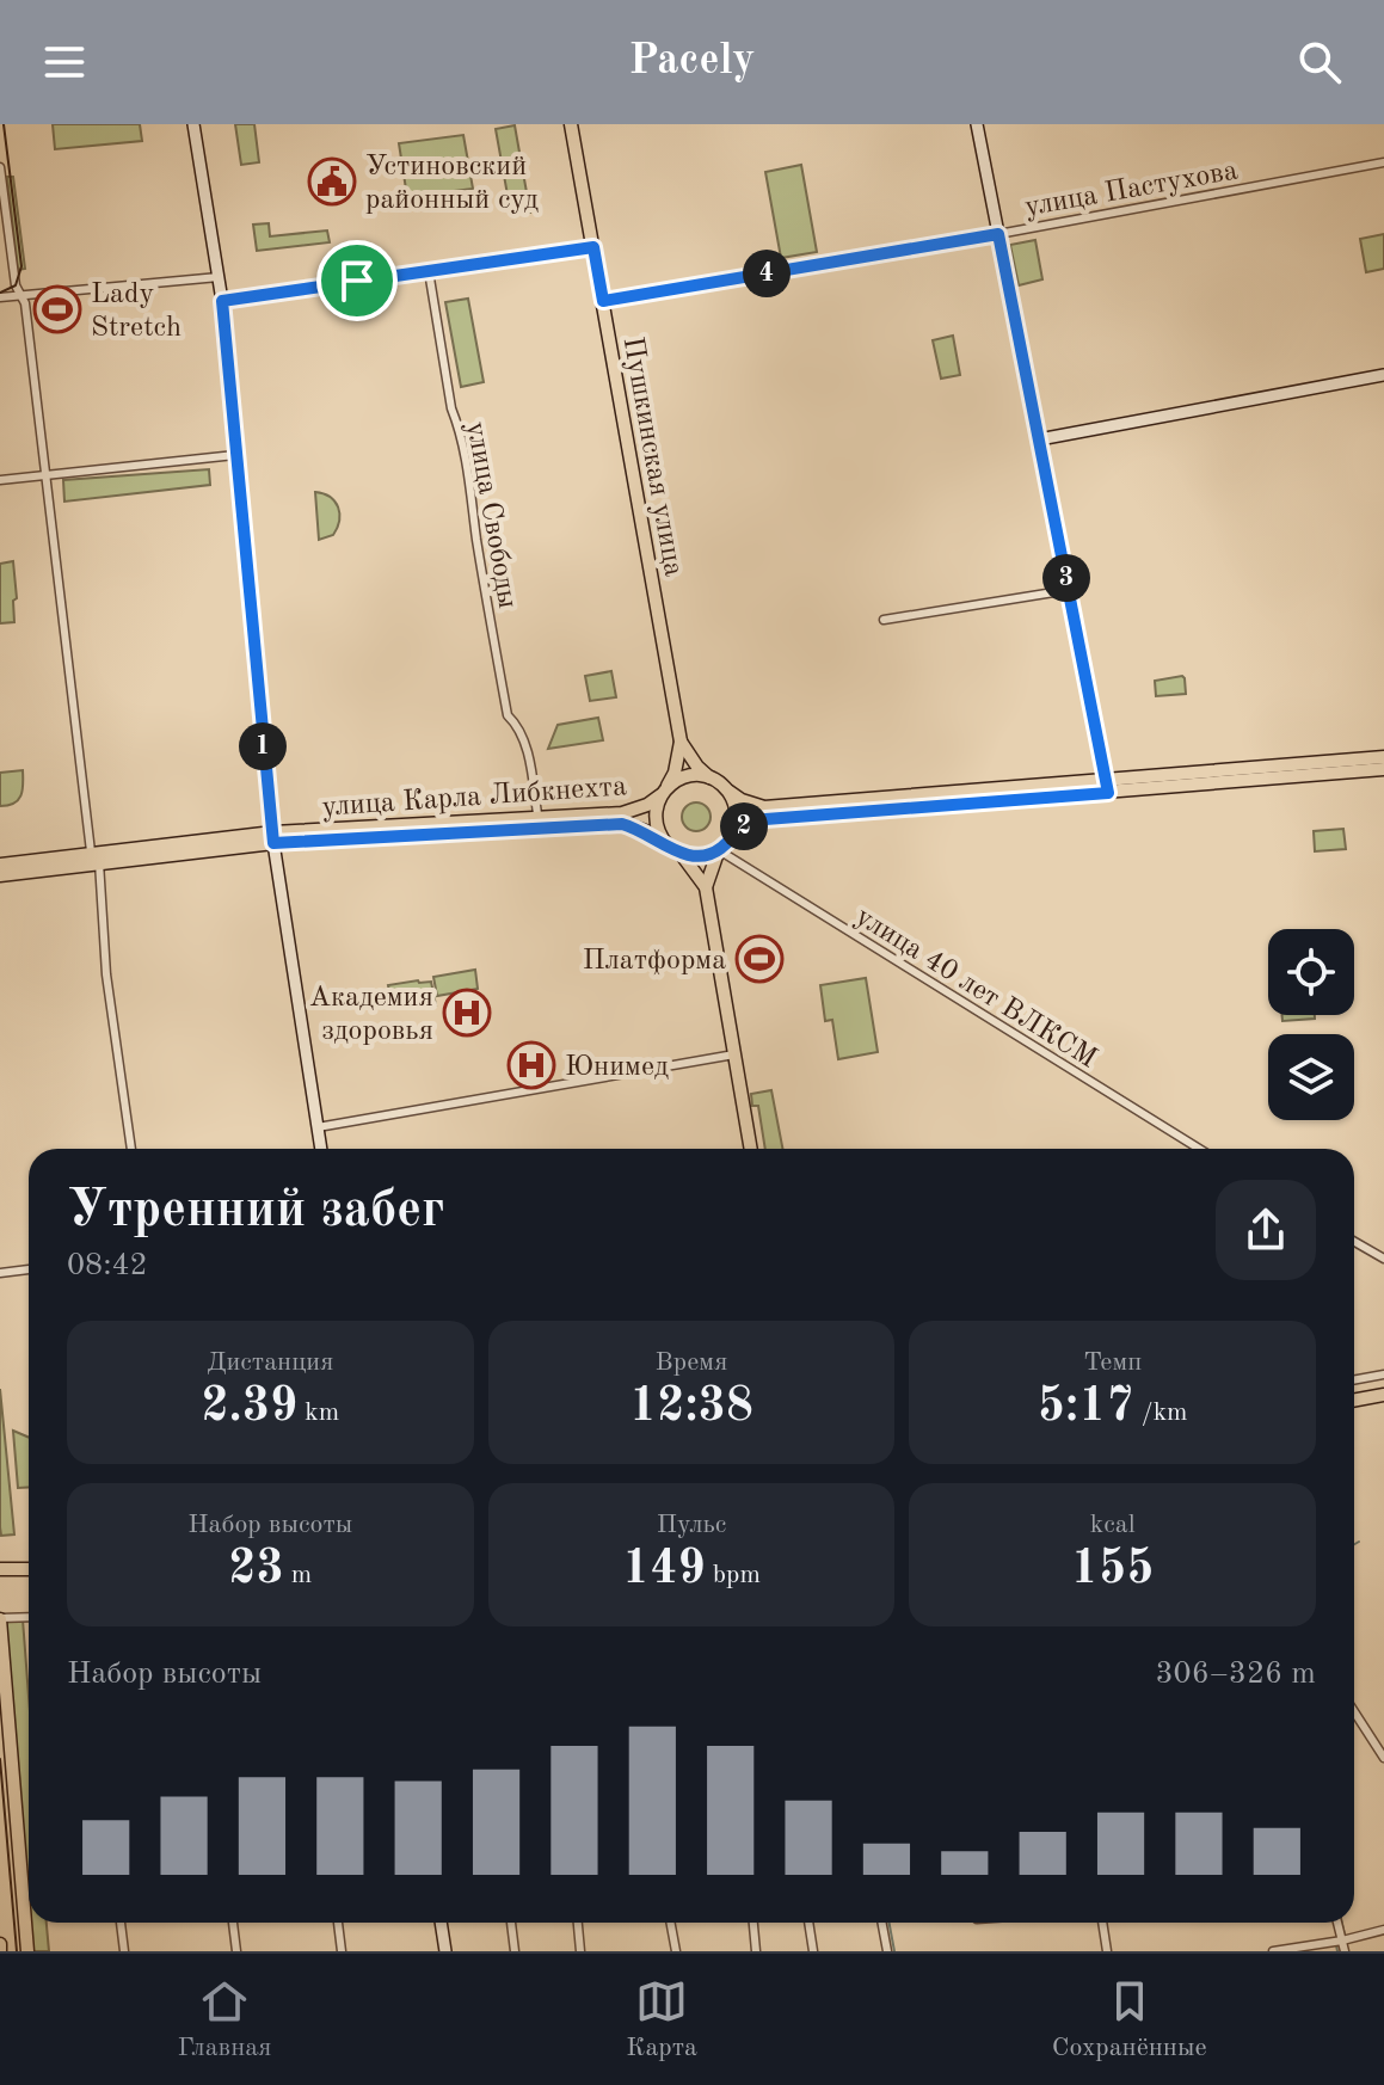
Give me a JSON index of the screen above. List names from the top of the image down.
{
  "streets": {
    "main road": ["Пушкинская улица", "улица Карла Либкнехта"],
    "street": ["улица Пастухова", "улица Свободы", "улица 40 лет ВЛКСМ"]
  },
  "crossings": [
    ["улица Пастухова", "Пушкинская улица"],
    ["Пушкинская улица", "улица Карла Либкнехта"],
    ["Пушкинская улица", "улица 40 лет ВЛКСМ"],
    ["улица Свободы", "улица Карла Либкнехта"],
    ["улица Карла Либкнехта", "улица 40 лет ВЛКСМ"]
  ],
  "places": {
    "public building": ["Устиновский районный суд"],
    "sports": ["Lady Stretch", "Платформа"],
    "hospital": ["Академия здоровья", "Юнимед"]
  },
  "page": {
    "header": "Pacely",
    "pins": [
      "4",
      "3",
      "1",
      "2"
    ],
    "heading": ["Утренний забег", "08:42"],
    "stats": [
      ["Дистанция", "2.39 km"],
      ["Время", "12:38"],
      ["Темп", "5:17 /km"],
      ["Набор высоты", "23 m"],
      ["Пульс", "149 bpm"],
      ["kcal", "155"]
    ],
    "chart": ["Набор высоты", "306–326 m"],
    "tabs": ["Главная", "Карта", "Сохранённые"]
  }
}
